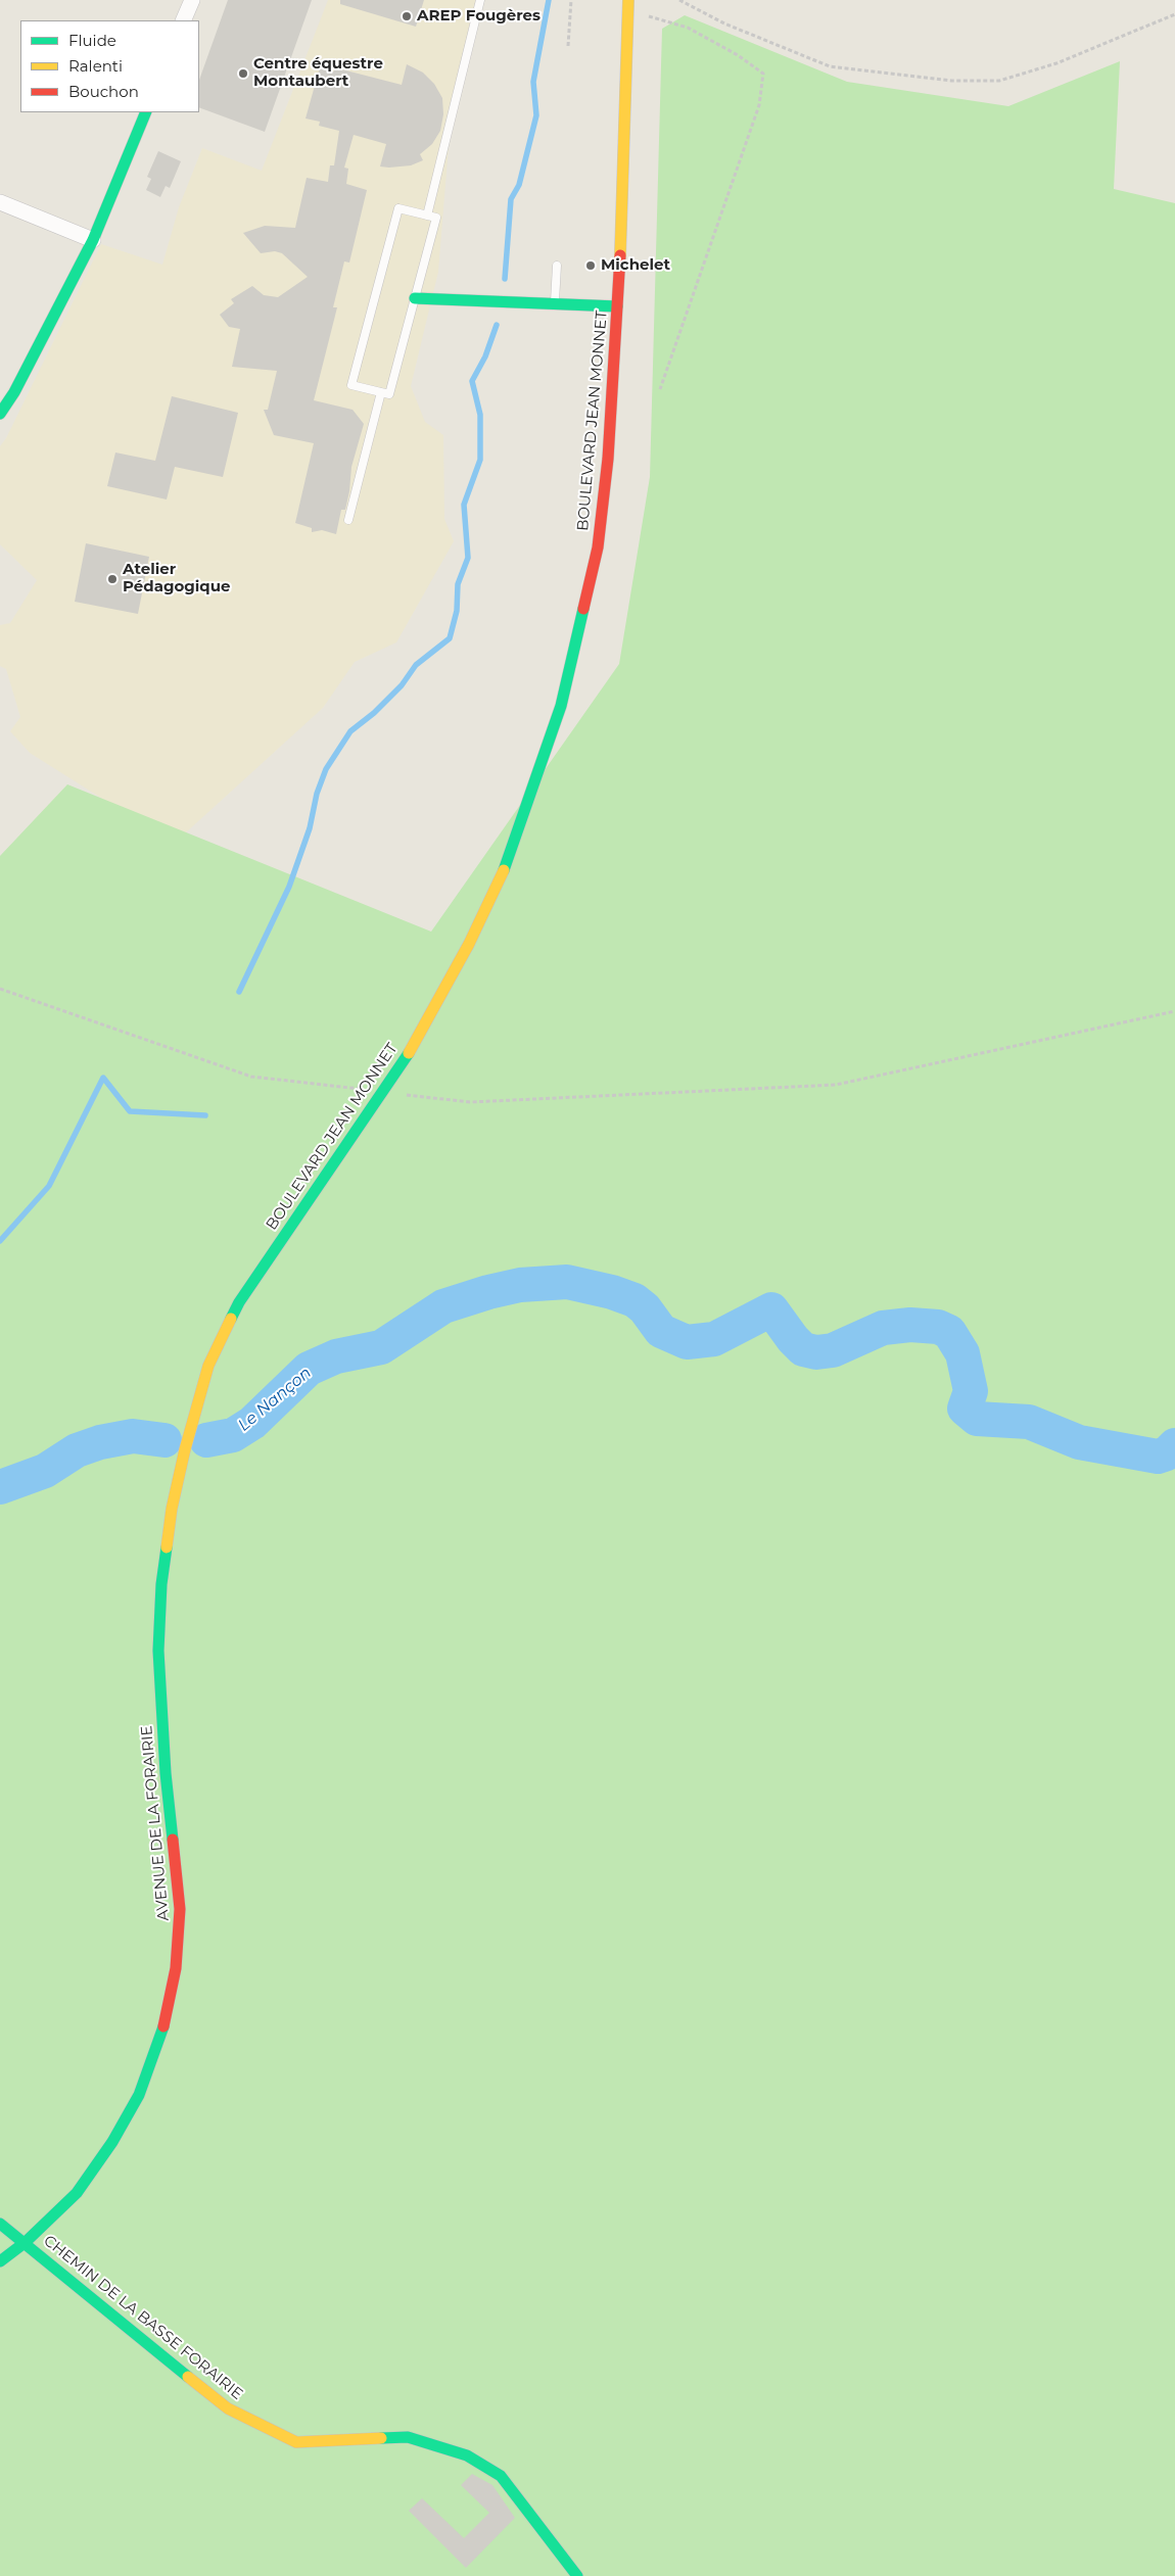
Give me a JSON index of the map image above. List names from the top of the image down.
{
  "streets": {
    "main road": ["BOULEVARD JEAN MONNET", "AVENUE DE LA FORAIRIE", "CHEMIN DE LA BASSE FORAIRIE"]
  },
  "crossings": [
    ["BOULEVARD JEAN MONNET", "AVENUE DE LA FORAIRIE"],
    ["AVENUE DE LA FORAIRIE", "CHEMIN DE LA BASSE FORAIRIE"]
  ],
  "water": ["Le Nançon"],
  "places": [
    "AREP Fougères",
    "Centre équestre Montaubert",
    "Michelet",
    "Atelier Pédagogique"
  ],
  "legend": ["Fluide", "Ralenti", "Bouchon"]
}
